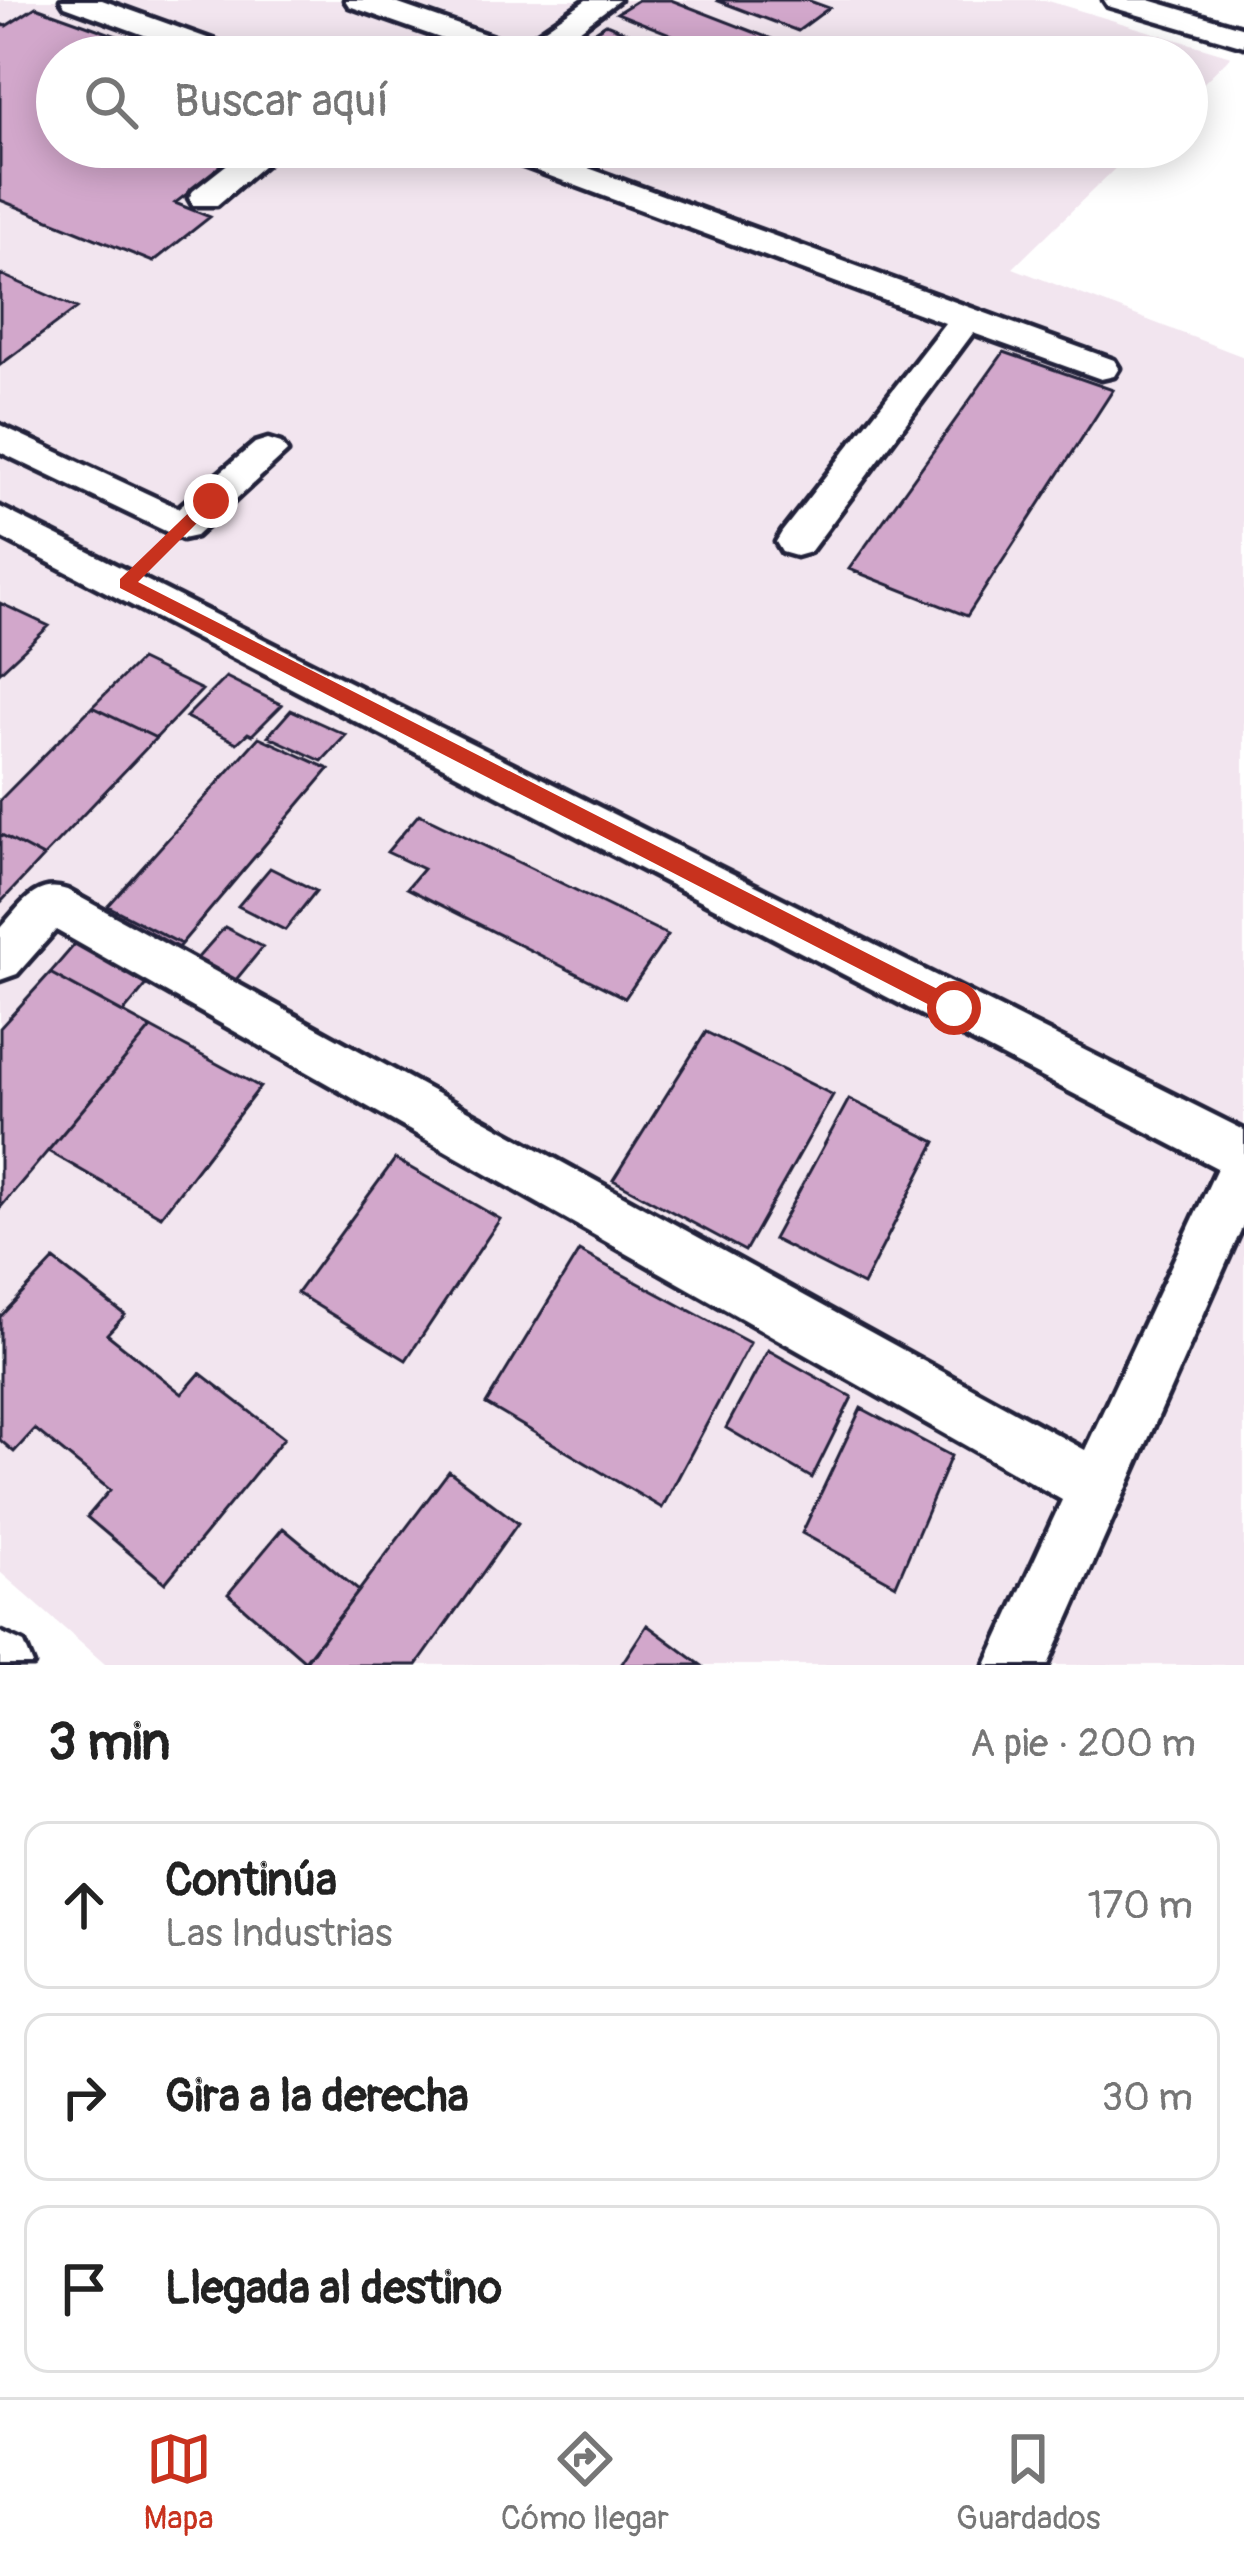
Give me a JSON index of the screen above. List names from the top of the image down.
{
  "page": {
    "search": "Buscar aquí",
    "heading": ["3 min", "A pie · 200 m"],
    "list": [
      ["Continúa", "Las Industrias", "170 m"],
      ["Gira a la derecha", "30 m"],
      "Llegada al destino"
    ],
    "nav": ["Mapa", "Cómo llegar", "Guardados"]
  }
}
